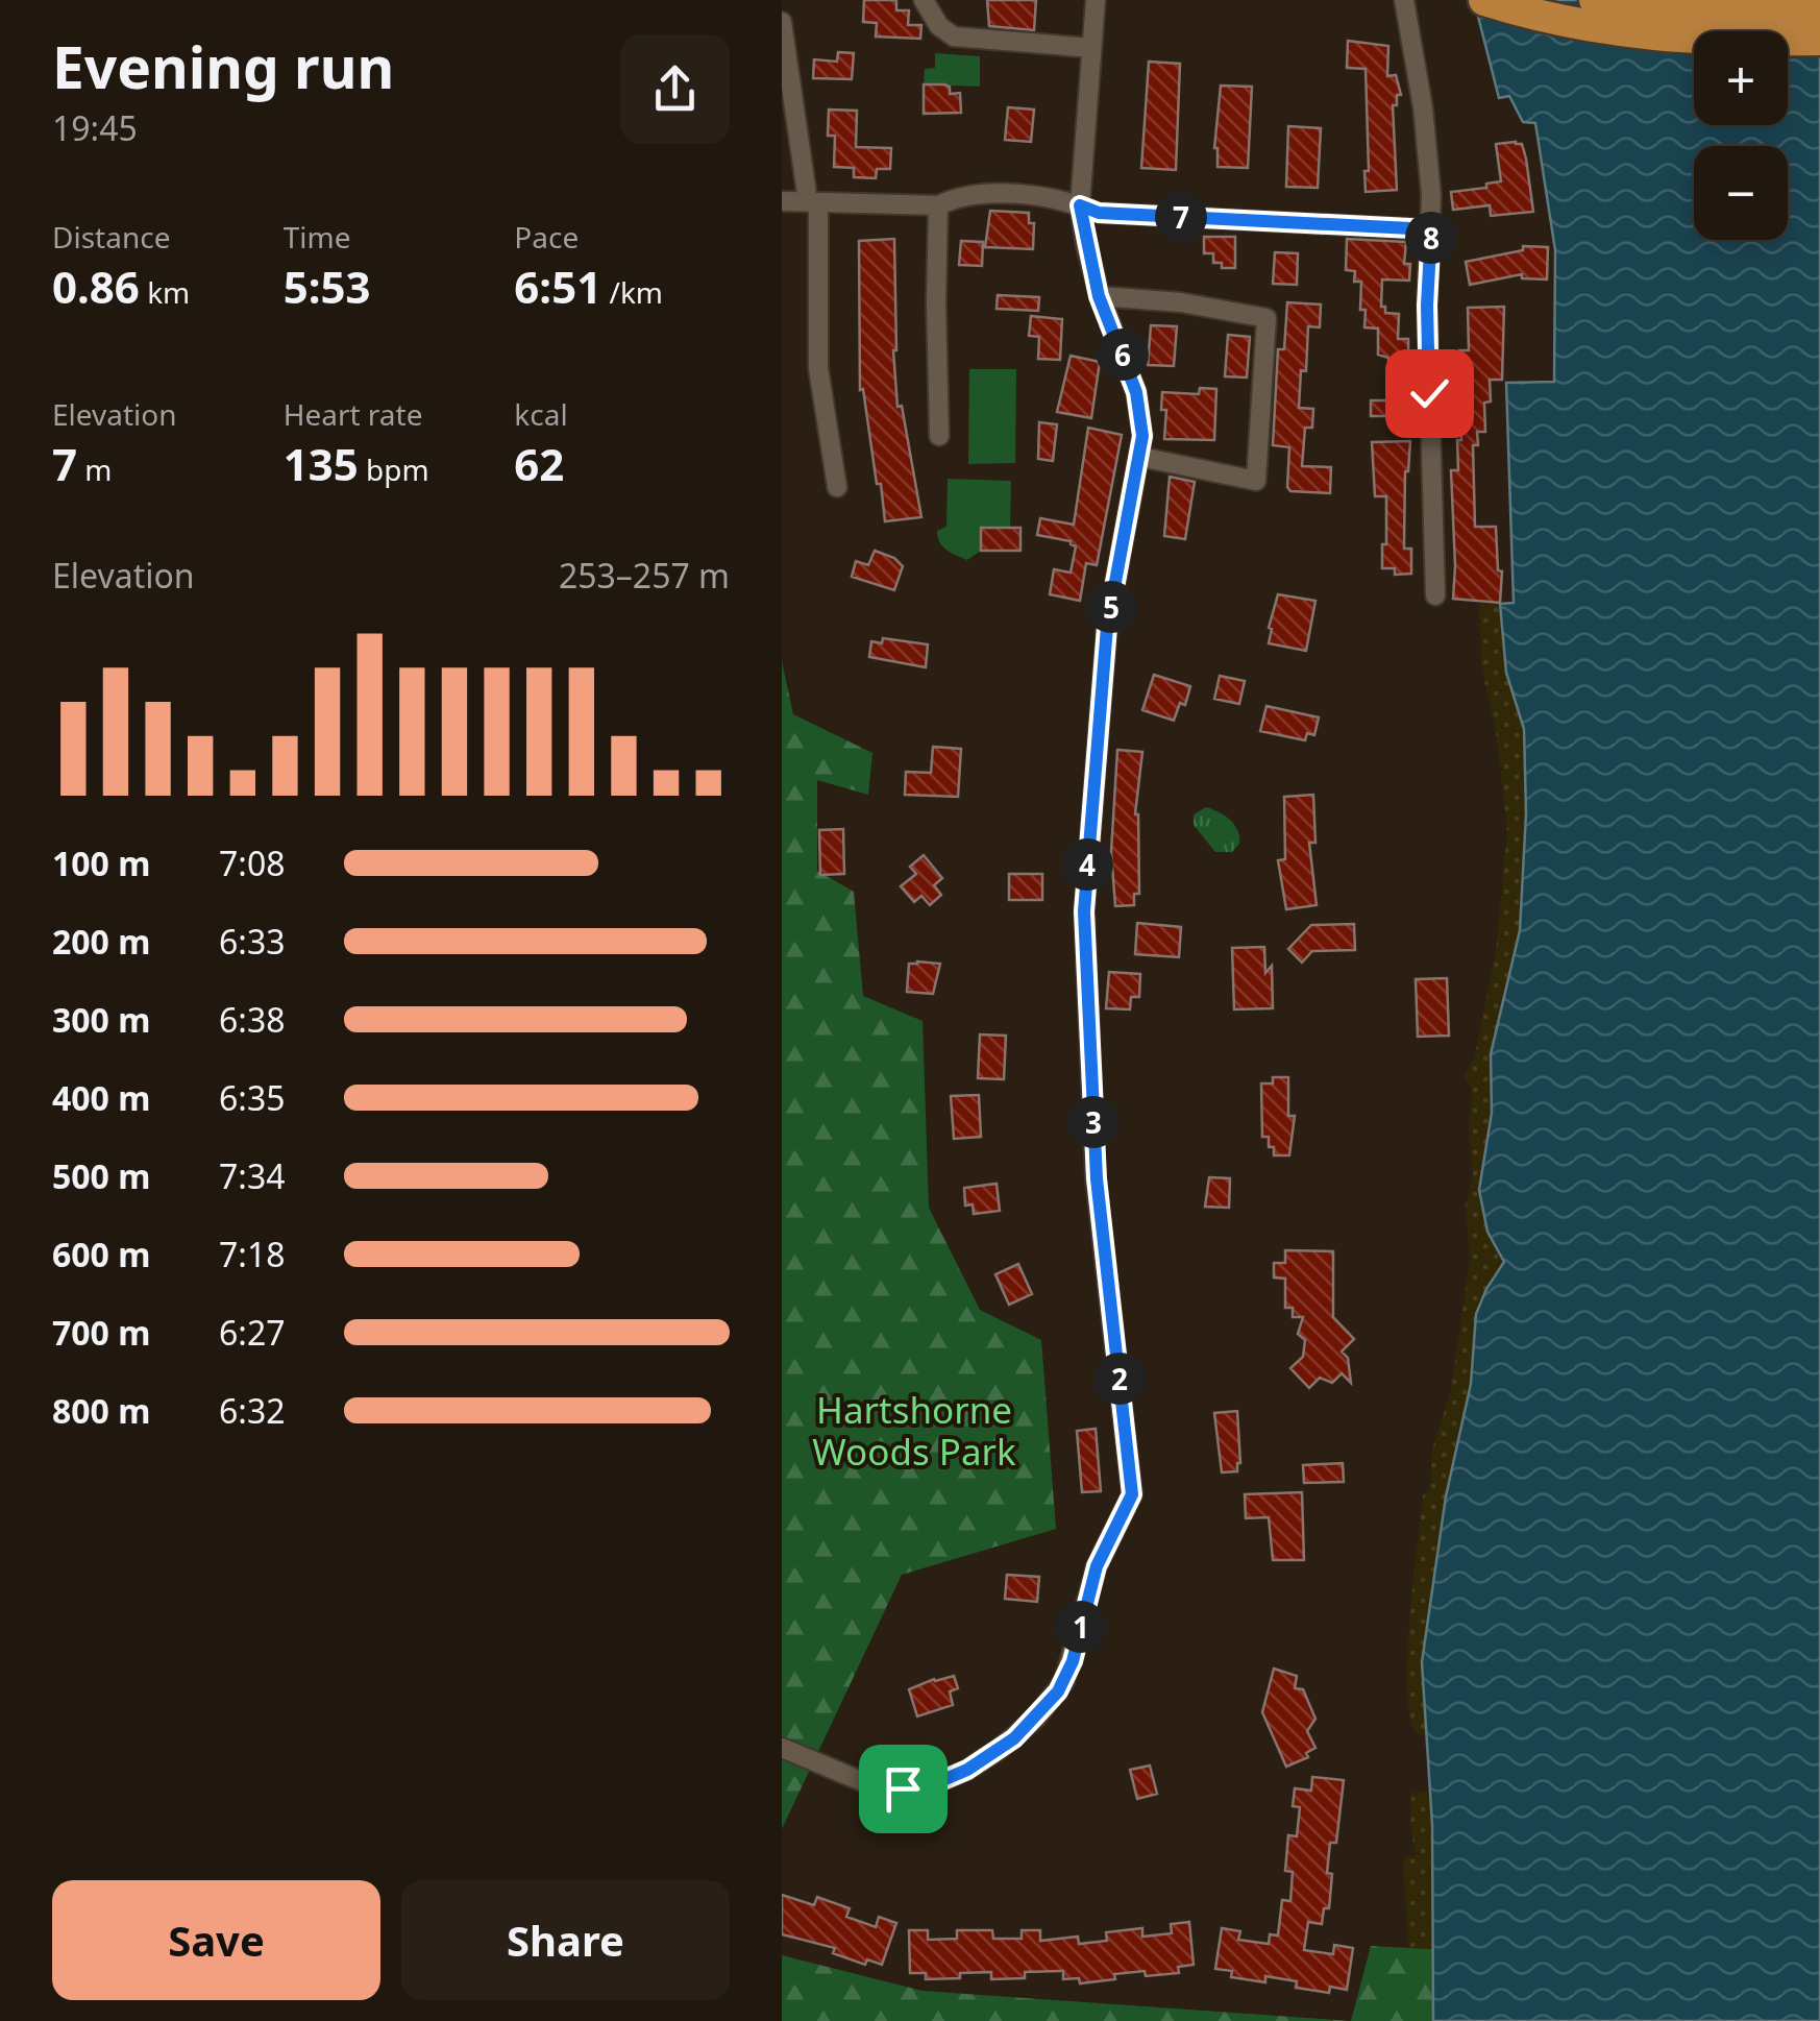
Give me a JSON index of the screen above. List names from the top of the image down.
{
  "parks": ["Hartshorne Woods Park"],
  "page": {
    "heading": ["Evening run", "19:45"],
    "map_buttons": ["+", "−"],
    "stats": [
      ["Distance", "0.86 km"],
      ["Time", "5:53"],
      ["Pace", "6:51 /km"],
      ["Elevation", "7 m"],
      ["Heart rate", "135 bpm"],
      ["kcal", "62"]
    ],
    "pins": [
      "7",
      "8",
      "6",
      "5",
      "4",
      "3",
      "2",
      "1"
    ],
    "chart": ["Elevation", "253–257 m"],
    "list": [
      {
        "name": "100 m",
        "note": "7:08"
      },
      {
        "name": "200 m",
        "note": "6:33"
      },
      {
        "name": "300 m",
        "note": "6:38"
      },
      {
        "name": "400 m",
        "note": "6:35"
      },
      {
        "name": "500 m",
        "note": "7:34"
      },
      {
        "name": "600 m",
        "note": "7:18"
      },
      {
        "name": "700 m",
        "note": "6:27"
      },
      {
        "name": "800 m",
        "note": "6:32"
      }
    ],
    "buttons": ["Save", "Share"]
  }
}
